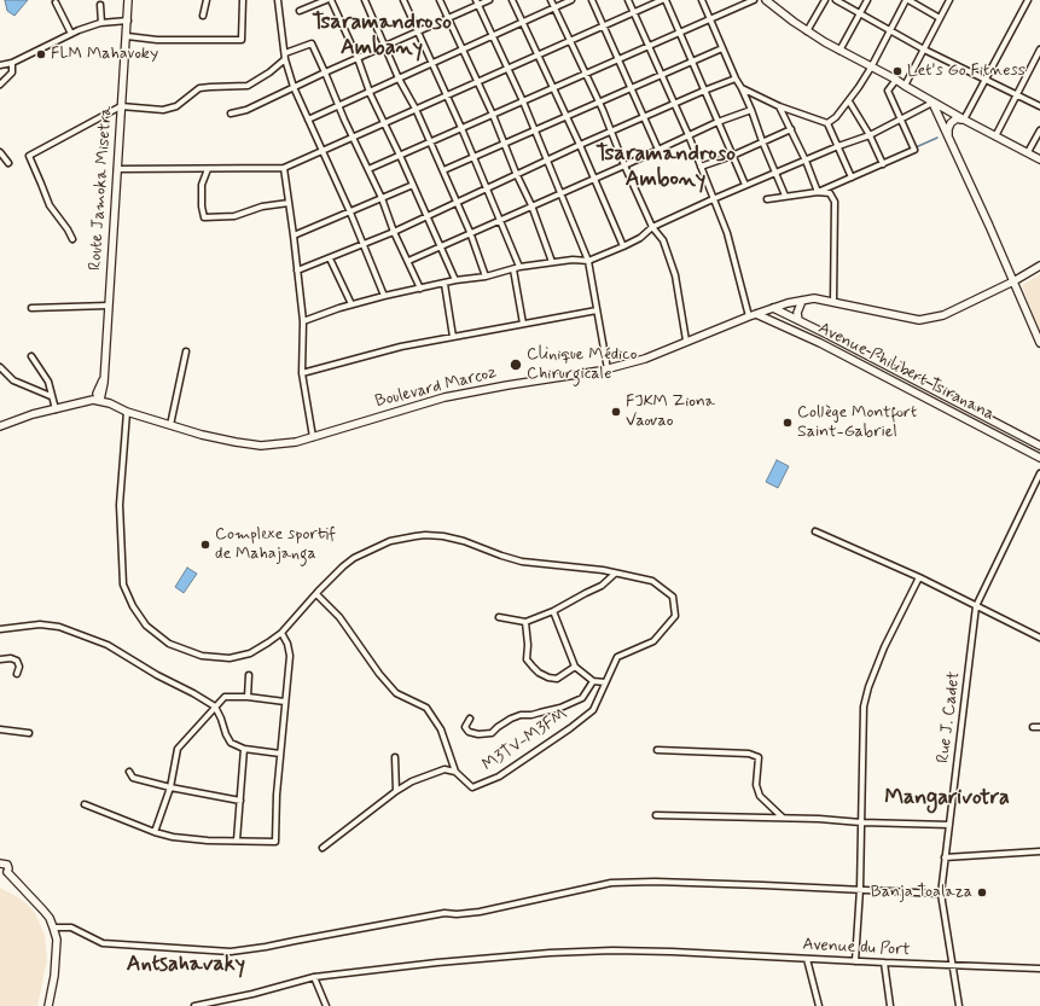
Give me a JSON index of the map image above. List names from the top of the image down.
{
  "streets": {
    "main road": ["Route Jamoka Misetra", "Avenue Philibert Tsiranana", "Boulevard Marcoz"],
    "street": ["Rue J. Cadet", "M3TV-M3FM", "Avenue du Port"]
  },
  "crossings": [
    ["Route Jamoka Misetra", "Boulevard Marcoz"],
    ["Avenue Philibert Tsiranana", "Boulevard Marcoz"],
    ["Rue J. Cadet", "Avenue du Port"]
  ],
  "districts": [
    "Tsaramandroso Ambany",
    "Tsaramandroso Ambony",
    "Mangarivotra",
    "Antsahavaky"
  ],
  "places": [
    "FLM Mahavoky",
    "Let's Go Fitness",
    "Clinique Médico Chirurgicale",
    "FJKM Ziona Vaovao",
    "Collège Montfort Saint-Gabriel",
    "Complexe sportif de Mahajanga",
    "Banja Toalaza"
  ]
}
